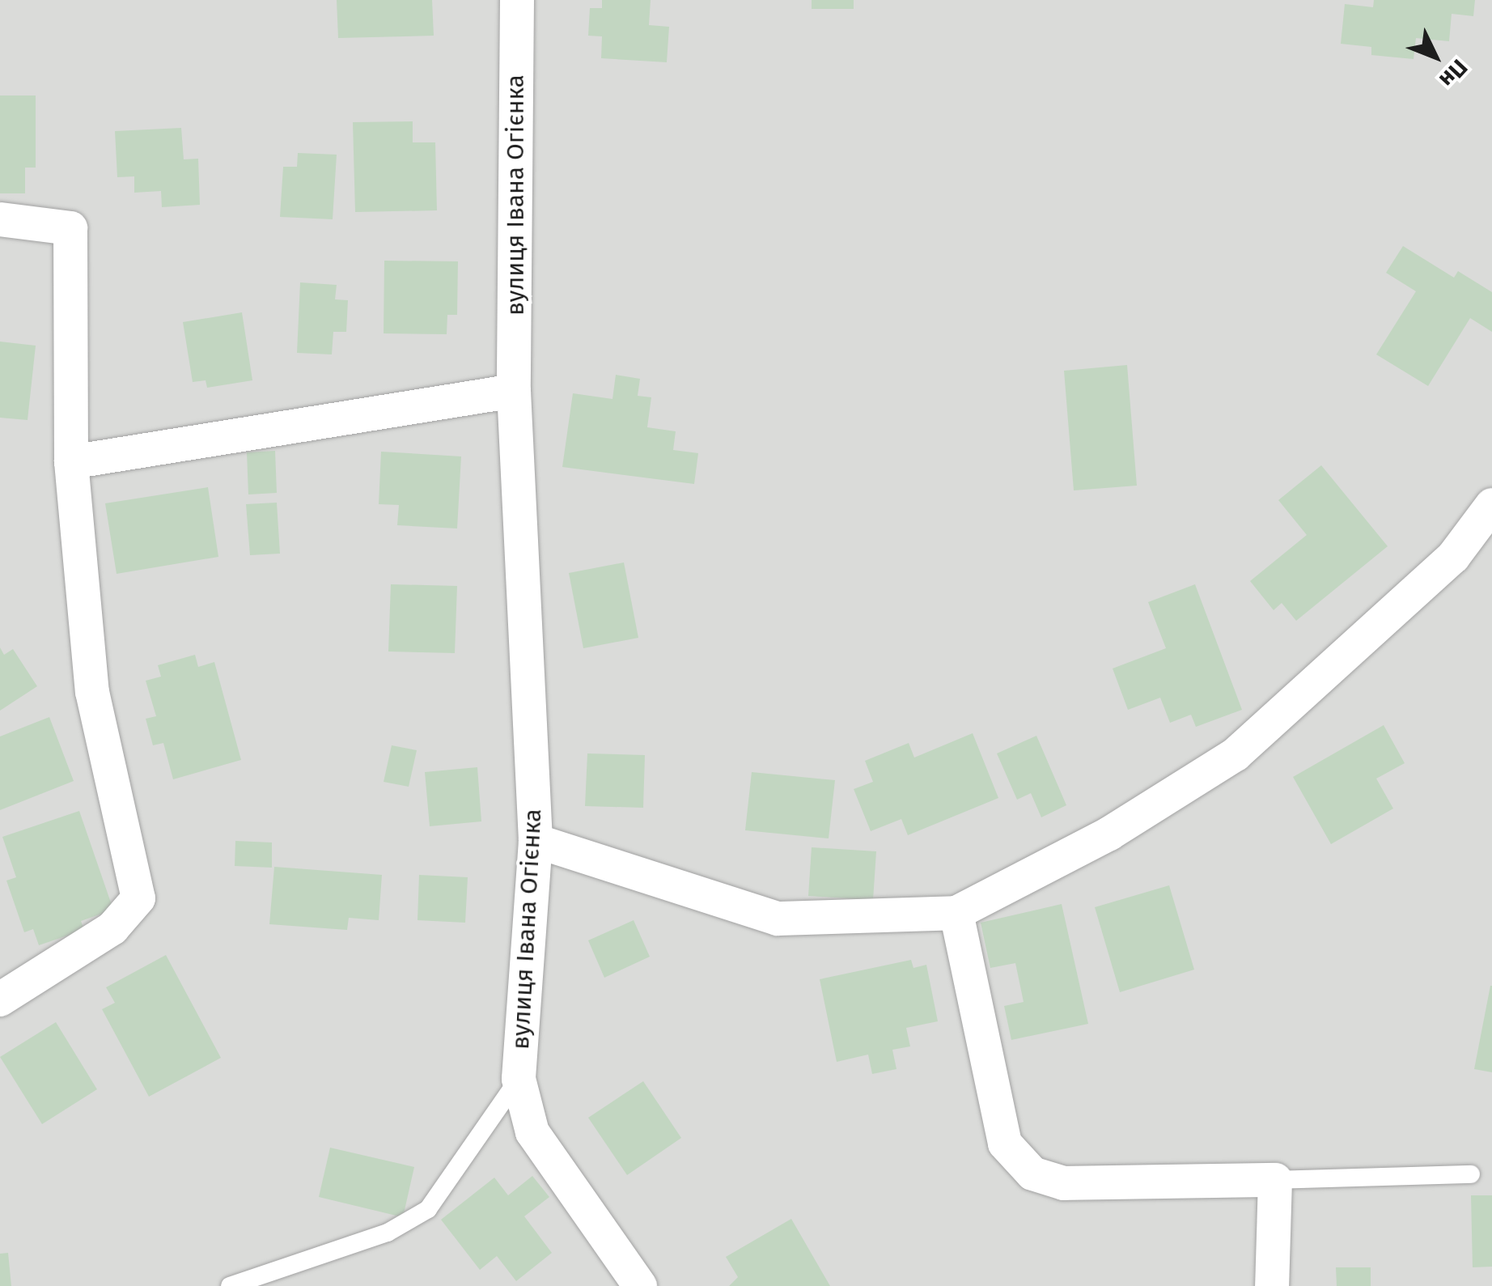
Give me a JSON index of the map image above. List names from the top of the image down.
{
  "streets": {
    "street": ["вулиця Івана Огієнка"]
  },
  "north": "bottom right"
}
